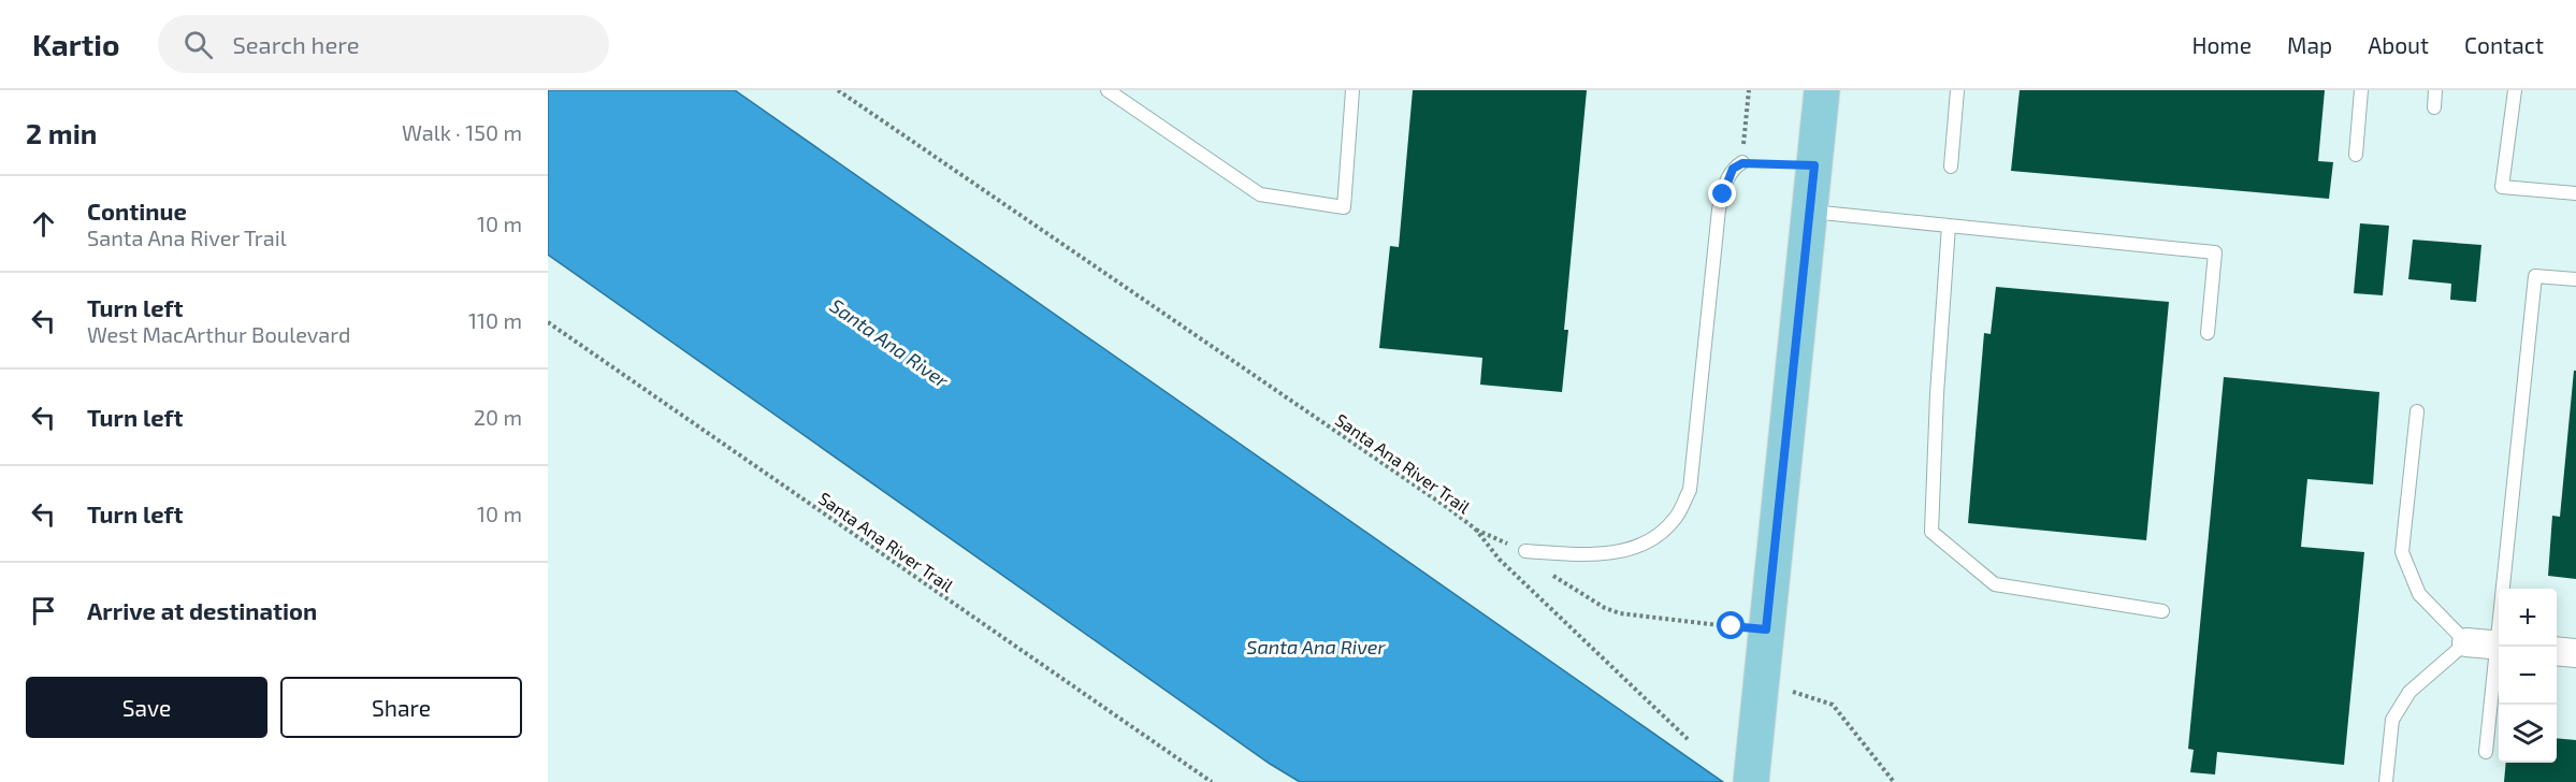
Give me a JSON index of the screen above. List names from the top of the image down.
{
  "streets": {
    "path": ["Santa Ana River Trail"]
  },
  "water": ["Santa Ana River"],
  "page": {
    "header": "Kartio",
    "search": "Search here",
    "nav": [
      "Home",
      "Map",
      "About",
      "Contact"
    ],
    "heading": ["2 min", "Walk · 150 m"],
    "list": [
      ["Continue", "Santa Ana River Trail", "10 m"],
      ["Turn left", "West MacArthur Boulevard", "110 m"],
      ["Turn left", "20 m"],
      ["Turn left", "10 m"],
      "Arrive at destination"
    ],
    "map_buttons": ["+", "−"],
    "buttons": ["Save", "Share"]
  }
}
